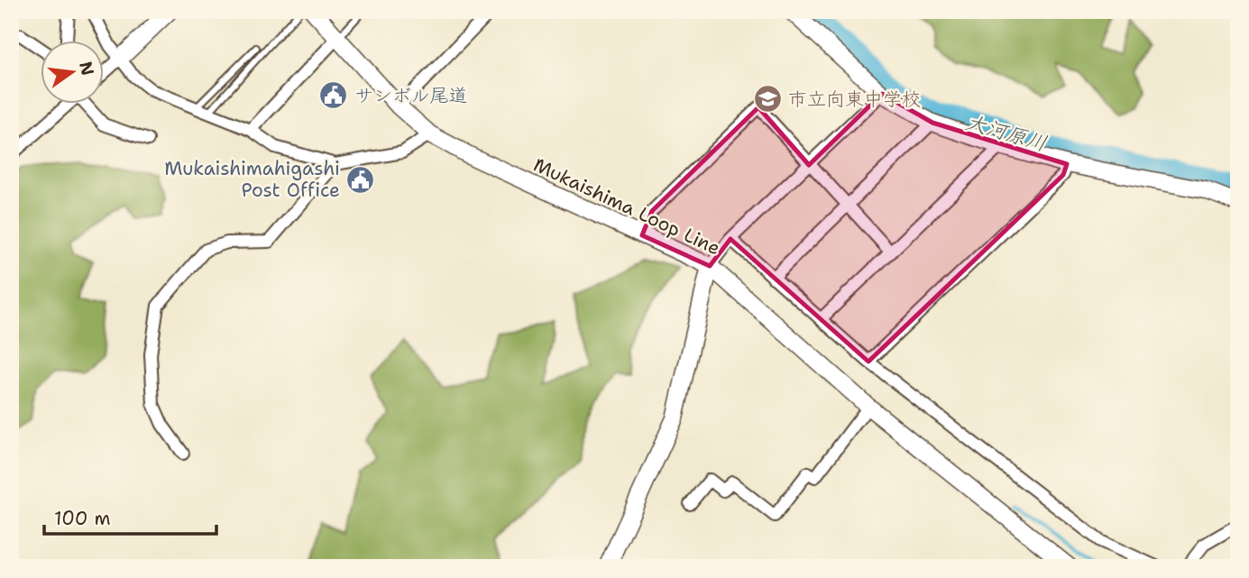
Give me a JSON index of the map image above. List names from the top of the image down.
{
  "streets": {
    "main road": ["Mukaishima Loop Line"]
  },
  "water": ["大河原川"],
  "places": {
    "public building": ["サンボル尾道", "Mukaishimahigashi Post Office"],
    "school or university": ["市立向東中学校"]
  },
  "scale_bar": "100 m",
  "north": "right"
}
